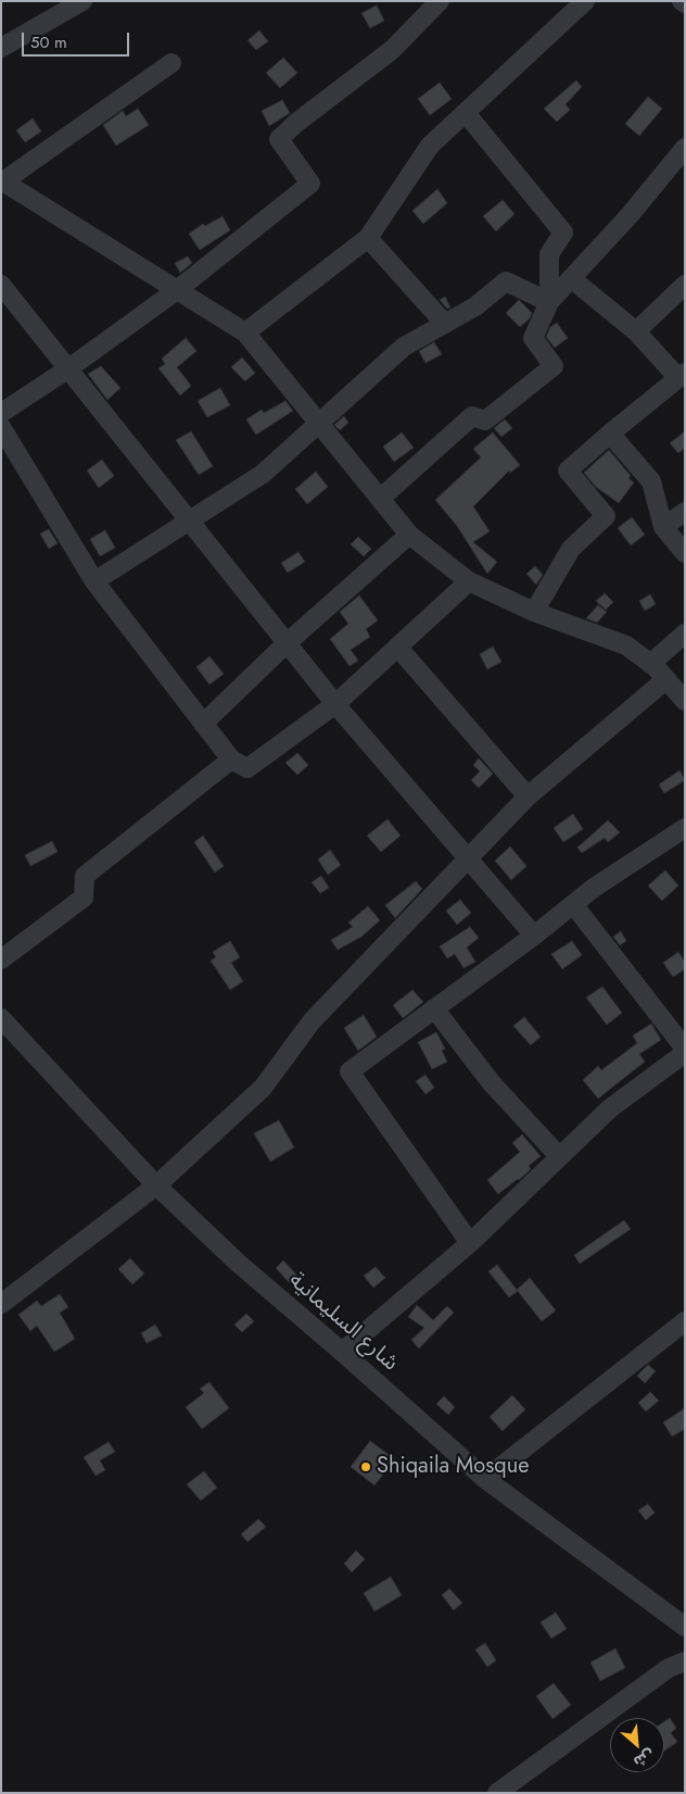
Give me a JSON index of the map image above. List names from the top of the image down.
{
  "streets": {
    "street": ["شارع السليمانية"]
  },
  "places": ["Shiqaila Mosque"],
  "scale_bar": "50 m",
  "north": "bottom right"
}
